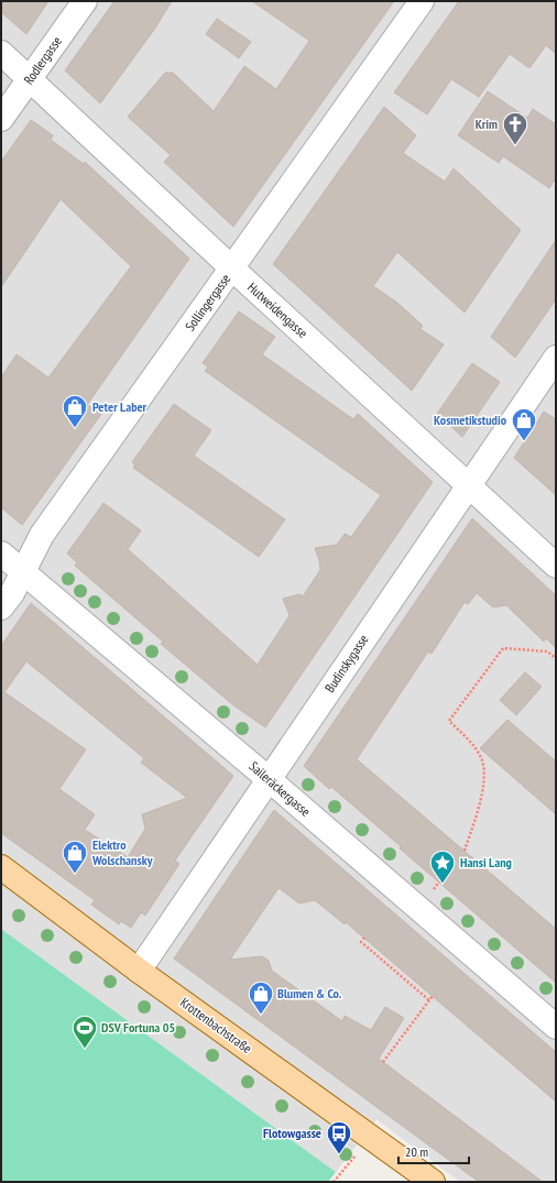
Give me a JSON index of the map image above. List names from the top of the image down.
{
  "streets": {
    "main road": ["Krottenbachstraße"],
    "street": [
      "Rodlergasse",
      "Sollingergasse",
      "Hutweidengasse",
      "Budinskygasse",
      "Saileräckergasse"
    ]
  },
  "crossings": [
    ["Rodlergasse", "Hutweidengasse"],
    ["Sollingergasse", "Hutweidengasse"],
    ["Sollingergasse", "Saileräckergasse"],
    ["Hutweidengasse", "Budinskygasse"],
    ["Budinskygasse", "Saileräckergasse"],
    ["Budinskygasse", "Krottenbachstraße"]
  ],
  "places": {
    "church": ["Krim"],
    "shop": [
      "Peter Laber",
      "Kosmetikstudio",
      "Elektro Wolschansky",
      "Blumen & Co."
    ],
    "place": ["Hansi Lang"],
    "sports": ["DSV Fortuna 05"],
    "bus stop": ["Flotowgasse"]
  },
  "scale_bar": "20 m"
}
